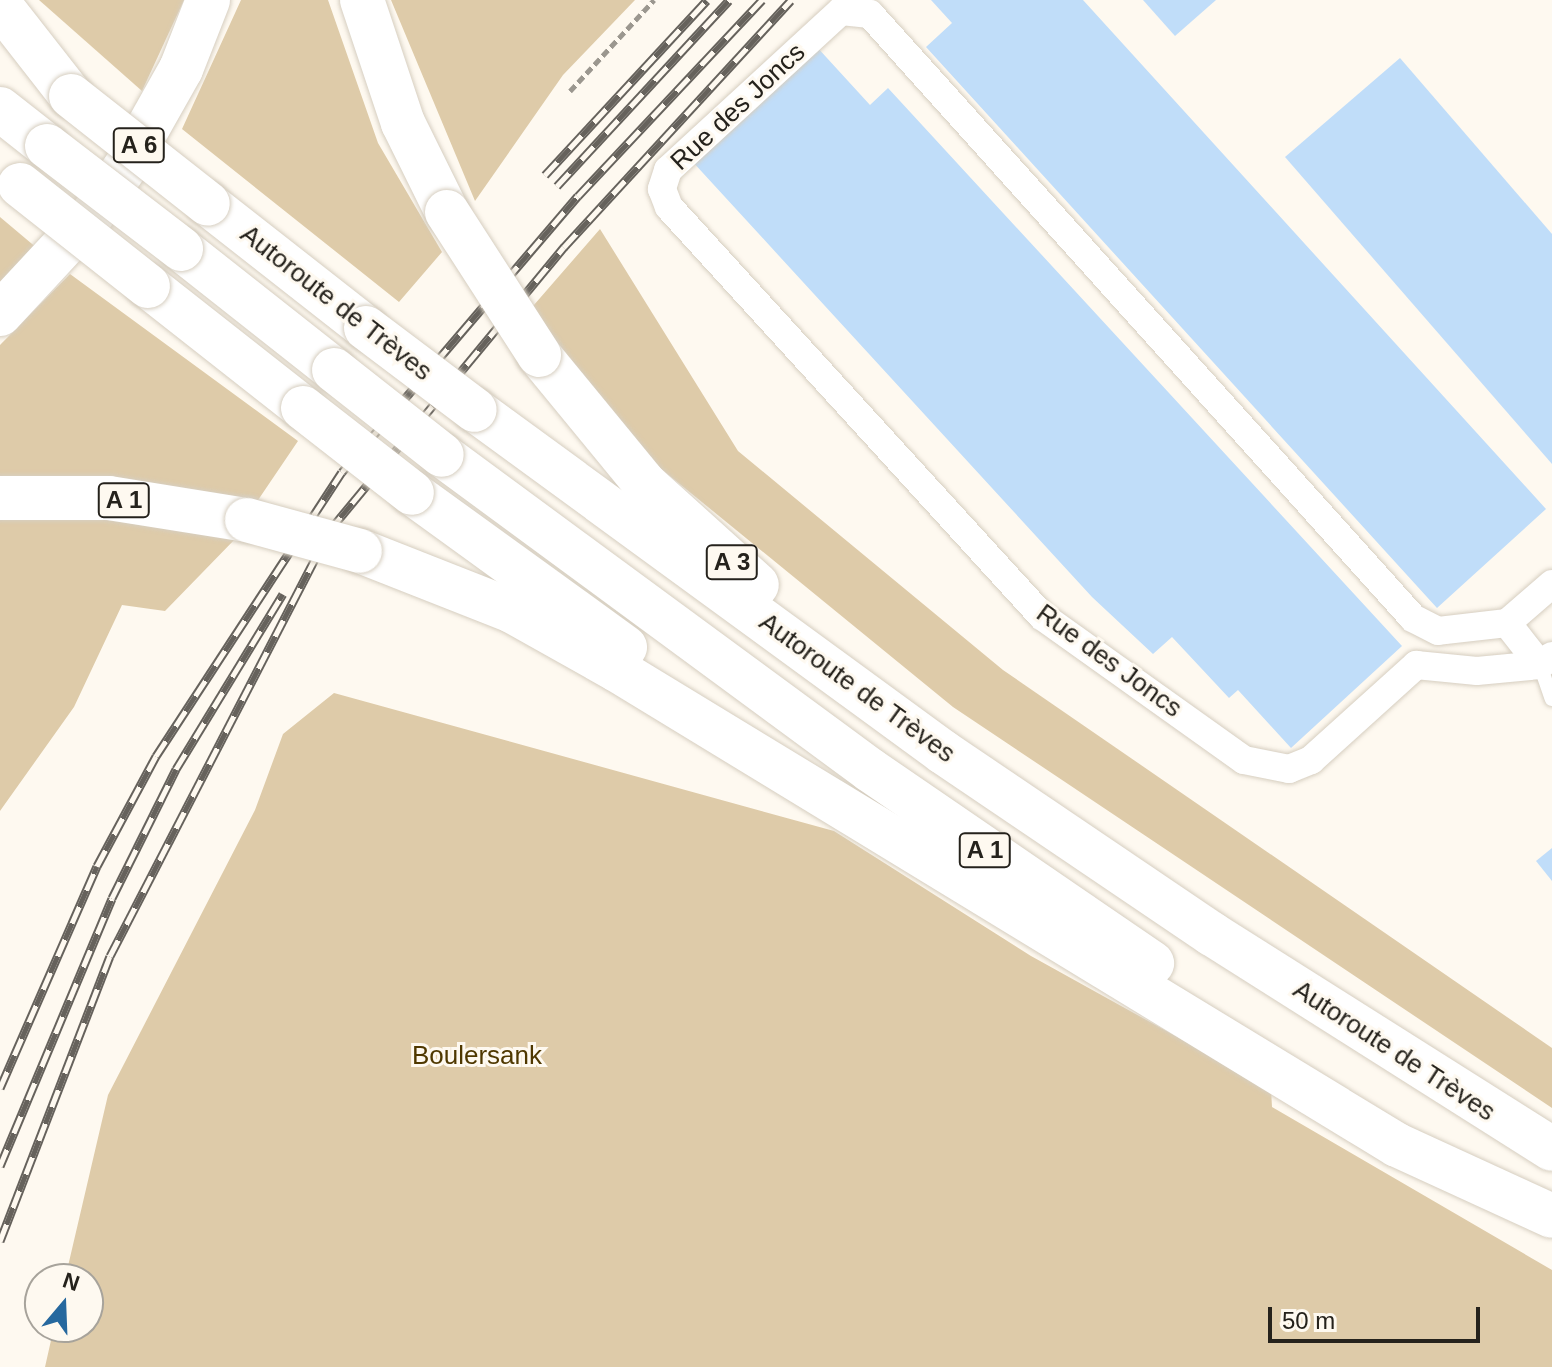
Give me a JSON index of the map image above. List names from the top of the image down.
{
  "streets": {
    "highway": [
      "A 6",
      "Autoroute de Trèves",
      "A 1",
      "A 3"
    ],
    "street": ["Rue des Joncs"]
  },
  "crossings": [
    ["Autoroute de Trèves", "A 3"]
  ],
  "parks": ["Boulersank"],
  "scale_bar": "50 m",
  "north": "top"
}
